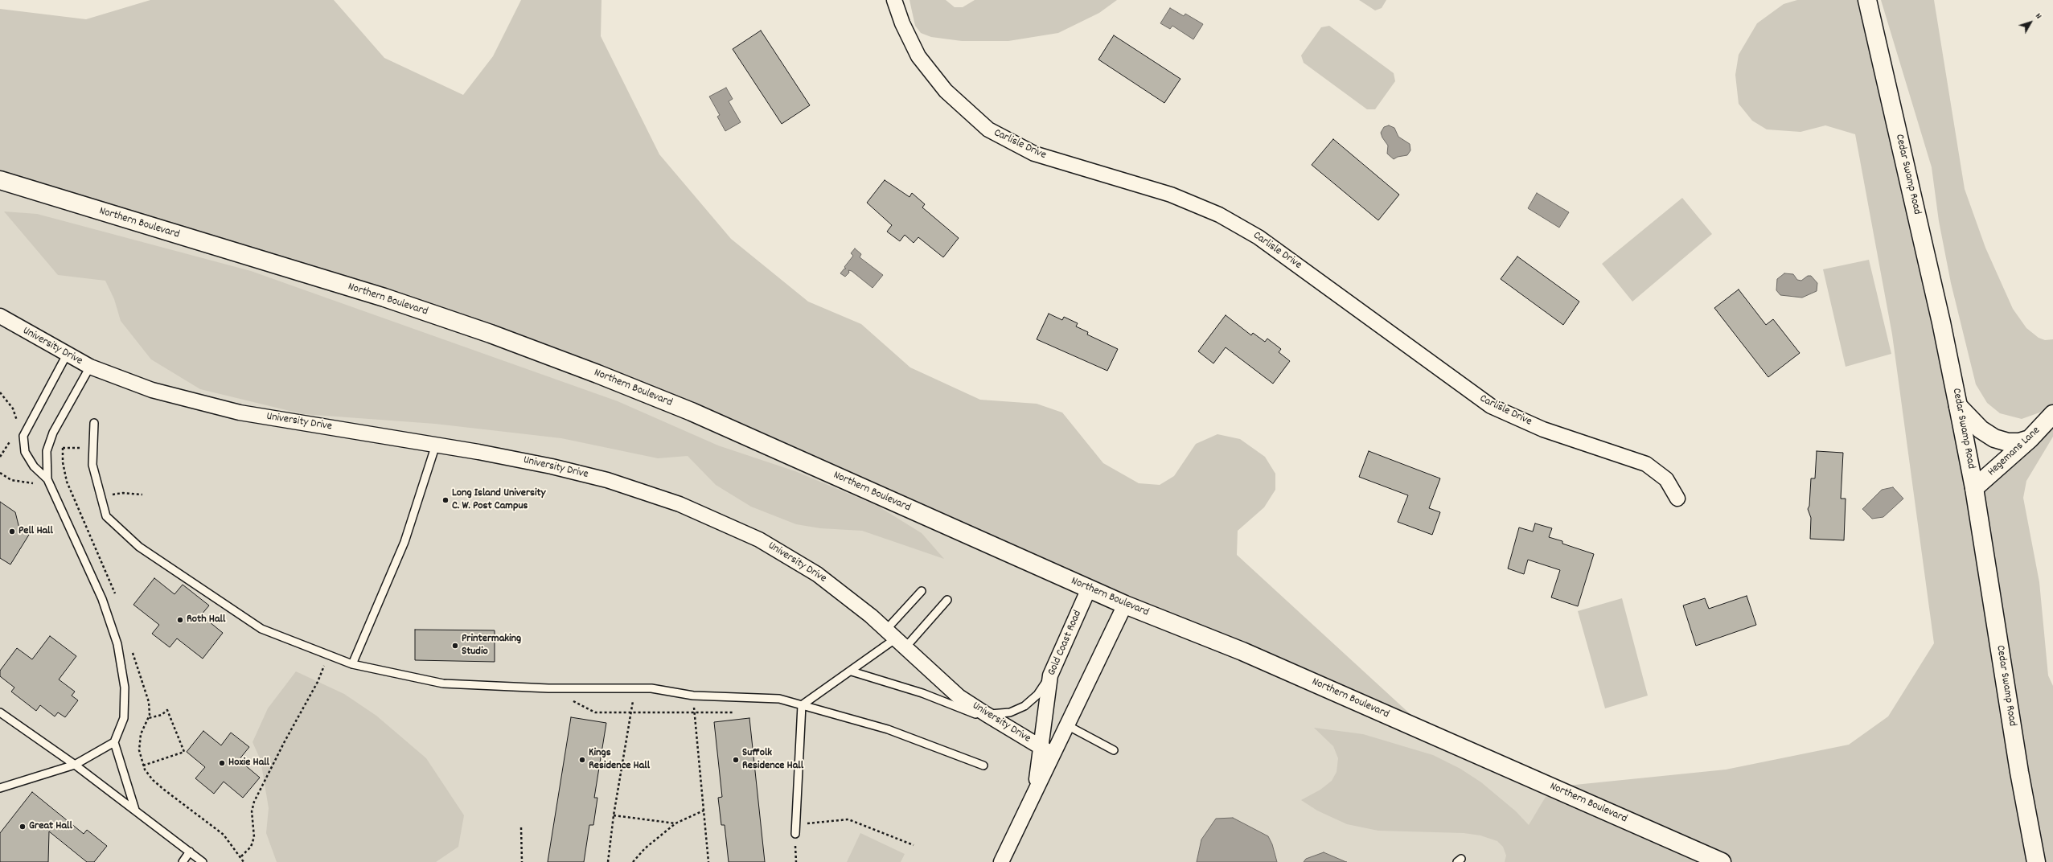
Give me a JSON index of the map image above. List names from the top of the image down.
{
  "streets": {
    "main road": ["Cedar Swamp Road", "Northern Boulevard", "Hegemans Lane"],
    "street": ["Carlisle Drive", "University Drive", "Gold Coast Road"]
  },
  "crossings": [
    ["Cedar Swamp Road", "Hegemans Lane"],
    ["Northern Boulevard", "Gold Coast Road"],
    ["University Drive", "Gold Coast Road"]
  ],
  "places": [
    "Long Island University C. W. Post Campus",
    "Pell Hall",
    "Roth Hall",
    "Printermaking Studio",
    "Kings Residence Hall",
    "Suffolk Residence Hall",
    "Hoxie Hall",
    "Great Hall"
  ],
  "north": "top right"
}
